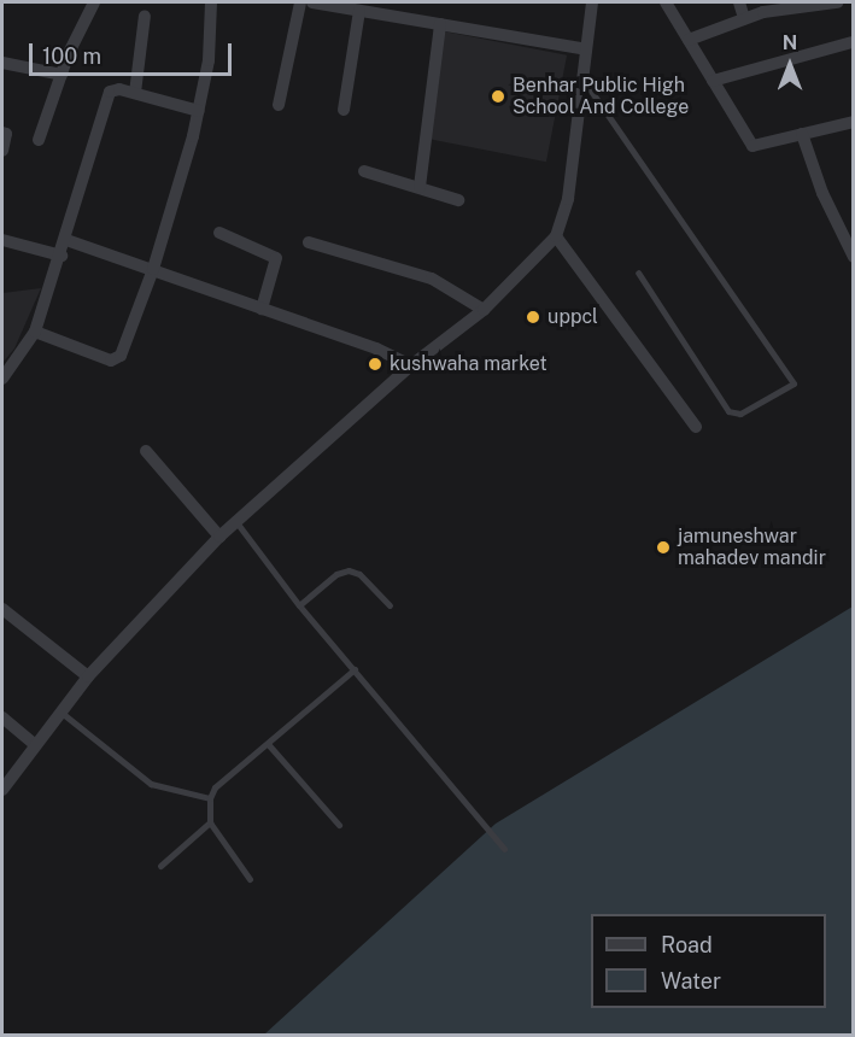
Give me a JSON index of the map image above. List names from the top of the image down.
{
  "places": [
    "Benhar Public High School And College",
    "uppcl",
    "kushwaha market",
    "jamuneshwar mahadev mandir"
  ],
  "legend": ["Road", "Water"],
  "scale_bar": "100 m",
  "north": "top"
}
